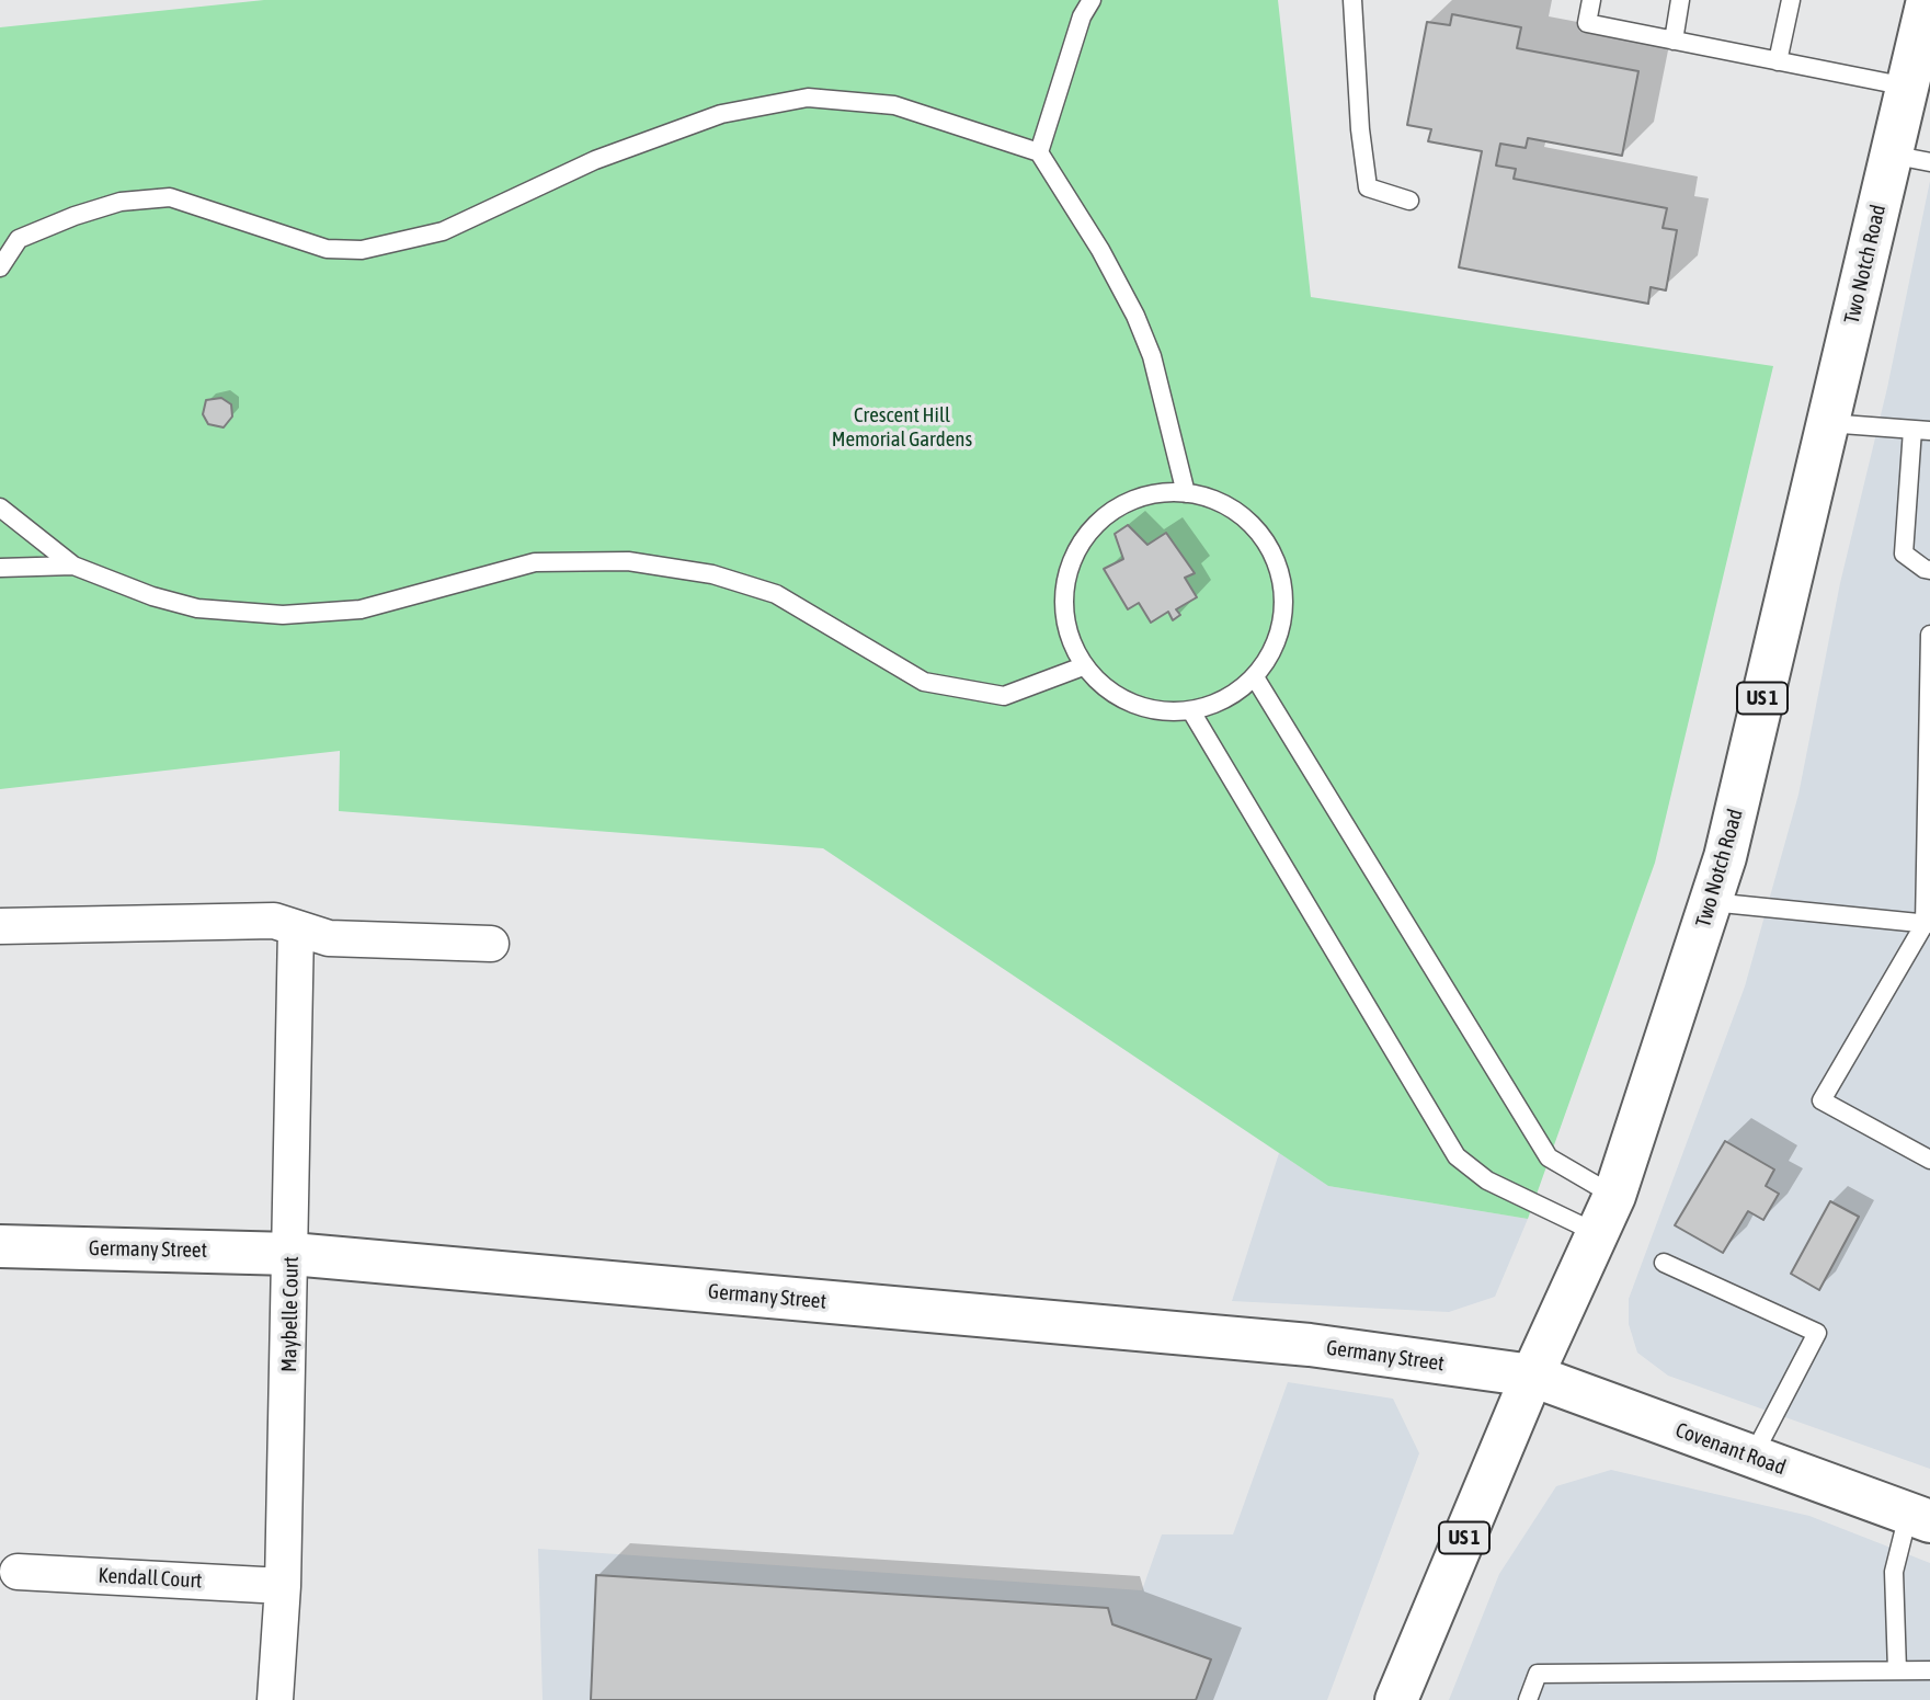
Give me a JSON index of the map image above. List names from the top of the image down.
{
  "streets": {
    "street": [
      "Two Notch Road",
      "US 1",
      "Germany Street",
      "Maybelle Court",
      "Covenant Road",
      "Kendall Court"
    ]
  },
  "crossings": [
    ["Two Notch Road", "Germany Street"],
    ["Two Notch Road", "Covenant Road"],
    ["Germany Street", "Maybelle Court"],
    ["Germany Street", "Covenant Road"],
    ["Maybelle Court", "Kendall Court"]
  ],
  "parks": ["Crescent Hill Memorial Gardens"]
}
